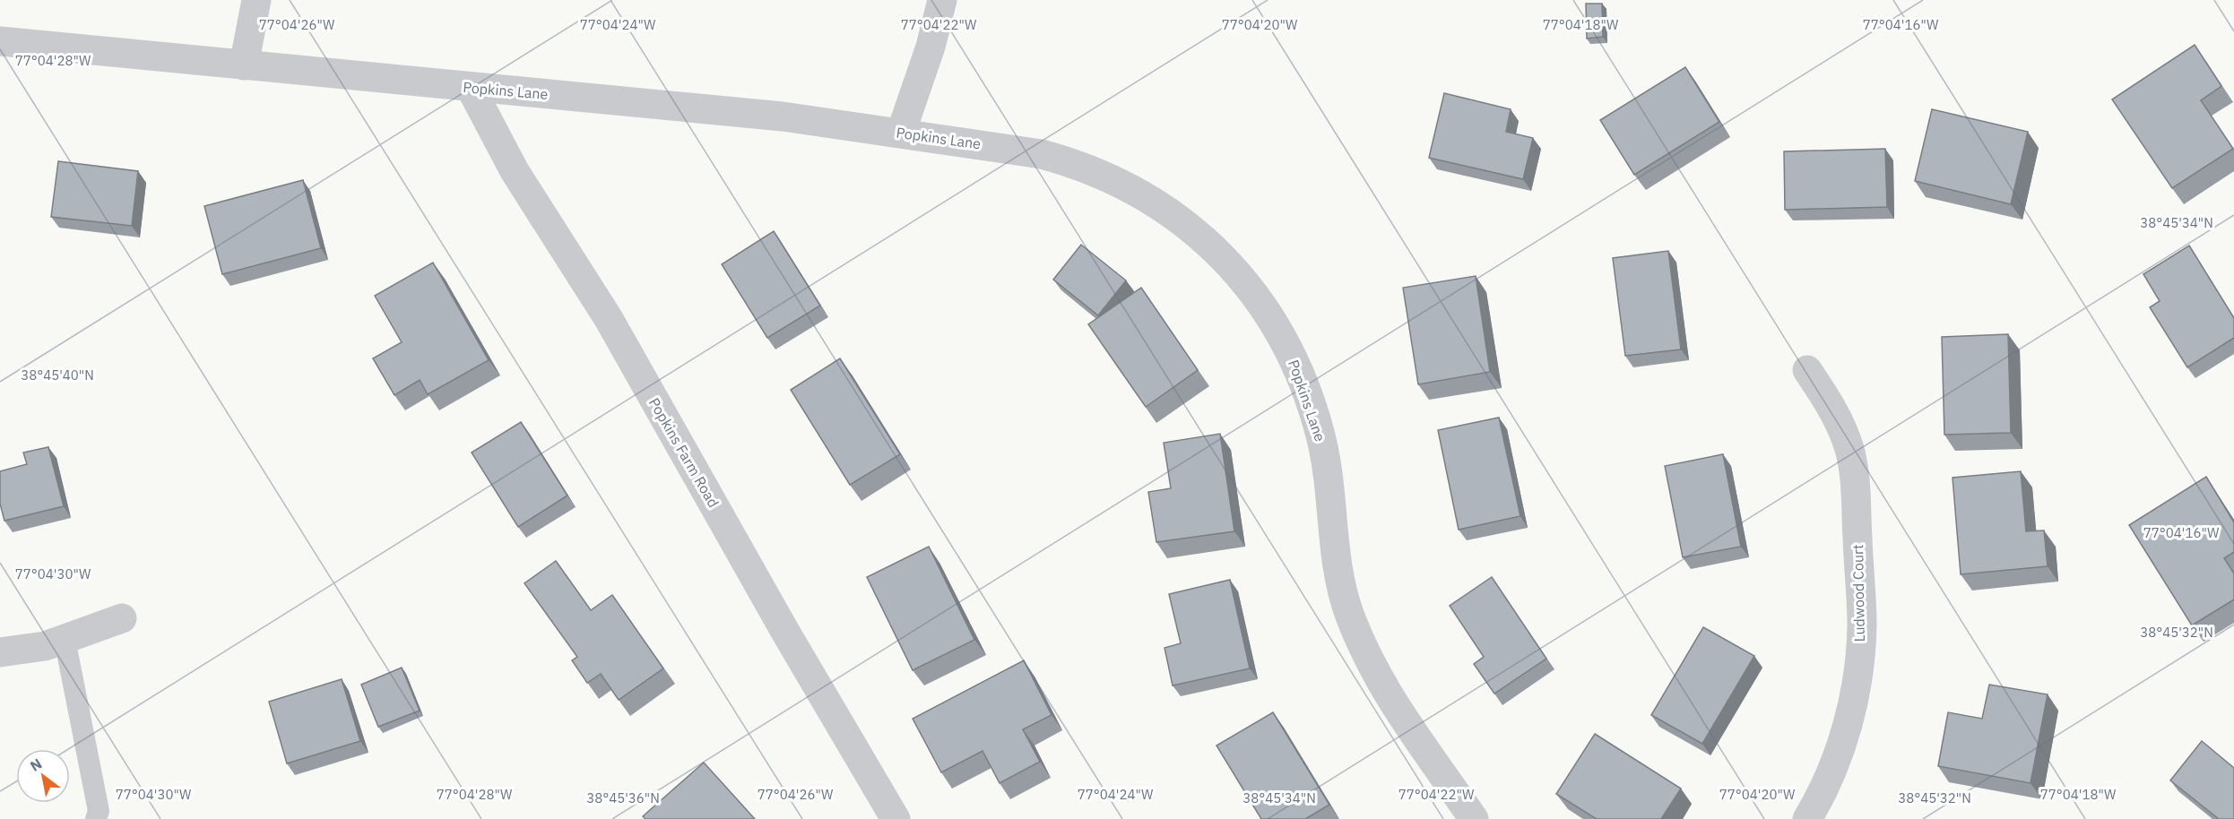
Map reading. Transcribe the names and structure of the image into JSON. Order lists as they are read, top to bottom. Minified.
{"streets":{"street":["Popkins Lane","Popkins Farm Road","Ludwood Court"]},"crossings":[["Popkins Lane","Popkins Farm Road"]],"north":"top left","coordinates":["77°04'26\"W","77°04'22\"W","77°04'20\"W","77°04'18\"W","77°04'24\"W","77°04'16\"W","77°04'28\"W","38°45'34\"N","38°45'40\"N","77°04'30\"W","38°45'32\"N","38°45'36\"N"]}
